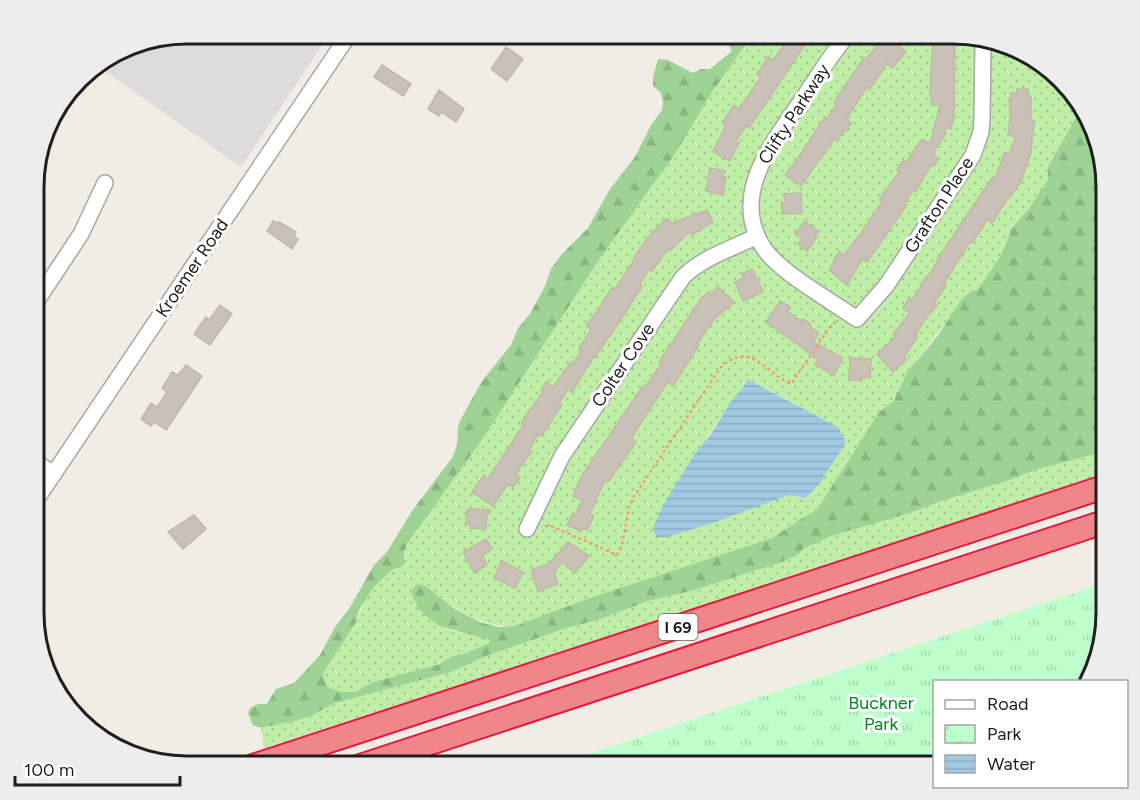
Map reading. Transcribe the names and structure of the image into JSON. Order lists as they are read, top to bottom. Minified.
{"streets":{"highway":["I 69"],"street":["Clifty Parkway","Grafton Place","Kroemer Road","Colter Cove"]},"crossings":[["Clifty Parkway","Grafton Place"],["Clifty Parkway","Colter Cove"],["Grafton Place","Colter Cove"]],"parks":["Buckner Park"],"legend":["Road","Park","Water"],"scale_bar":"100 m"}
